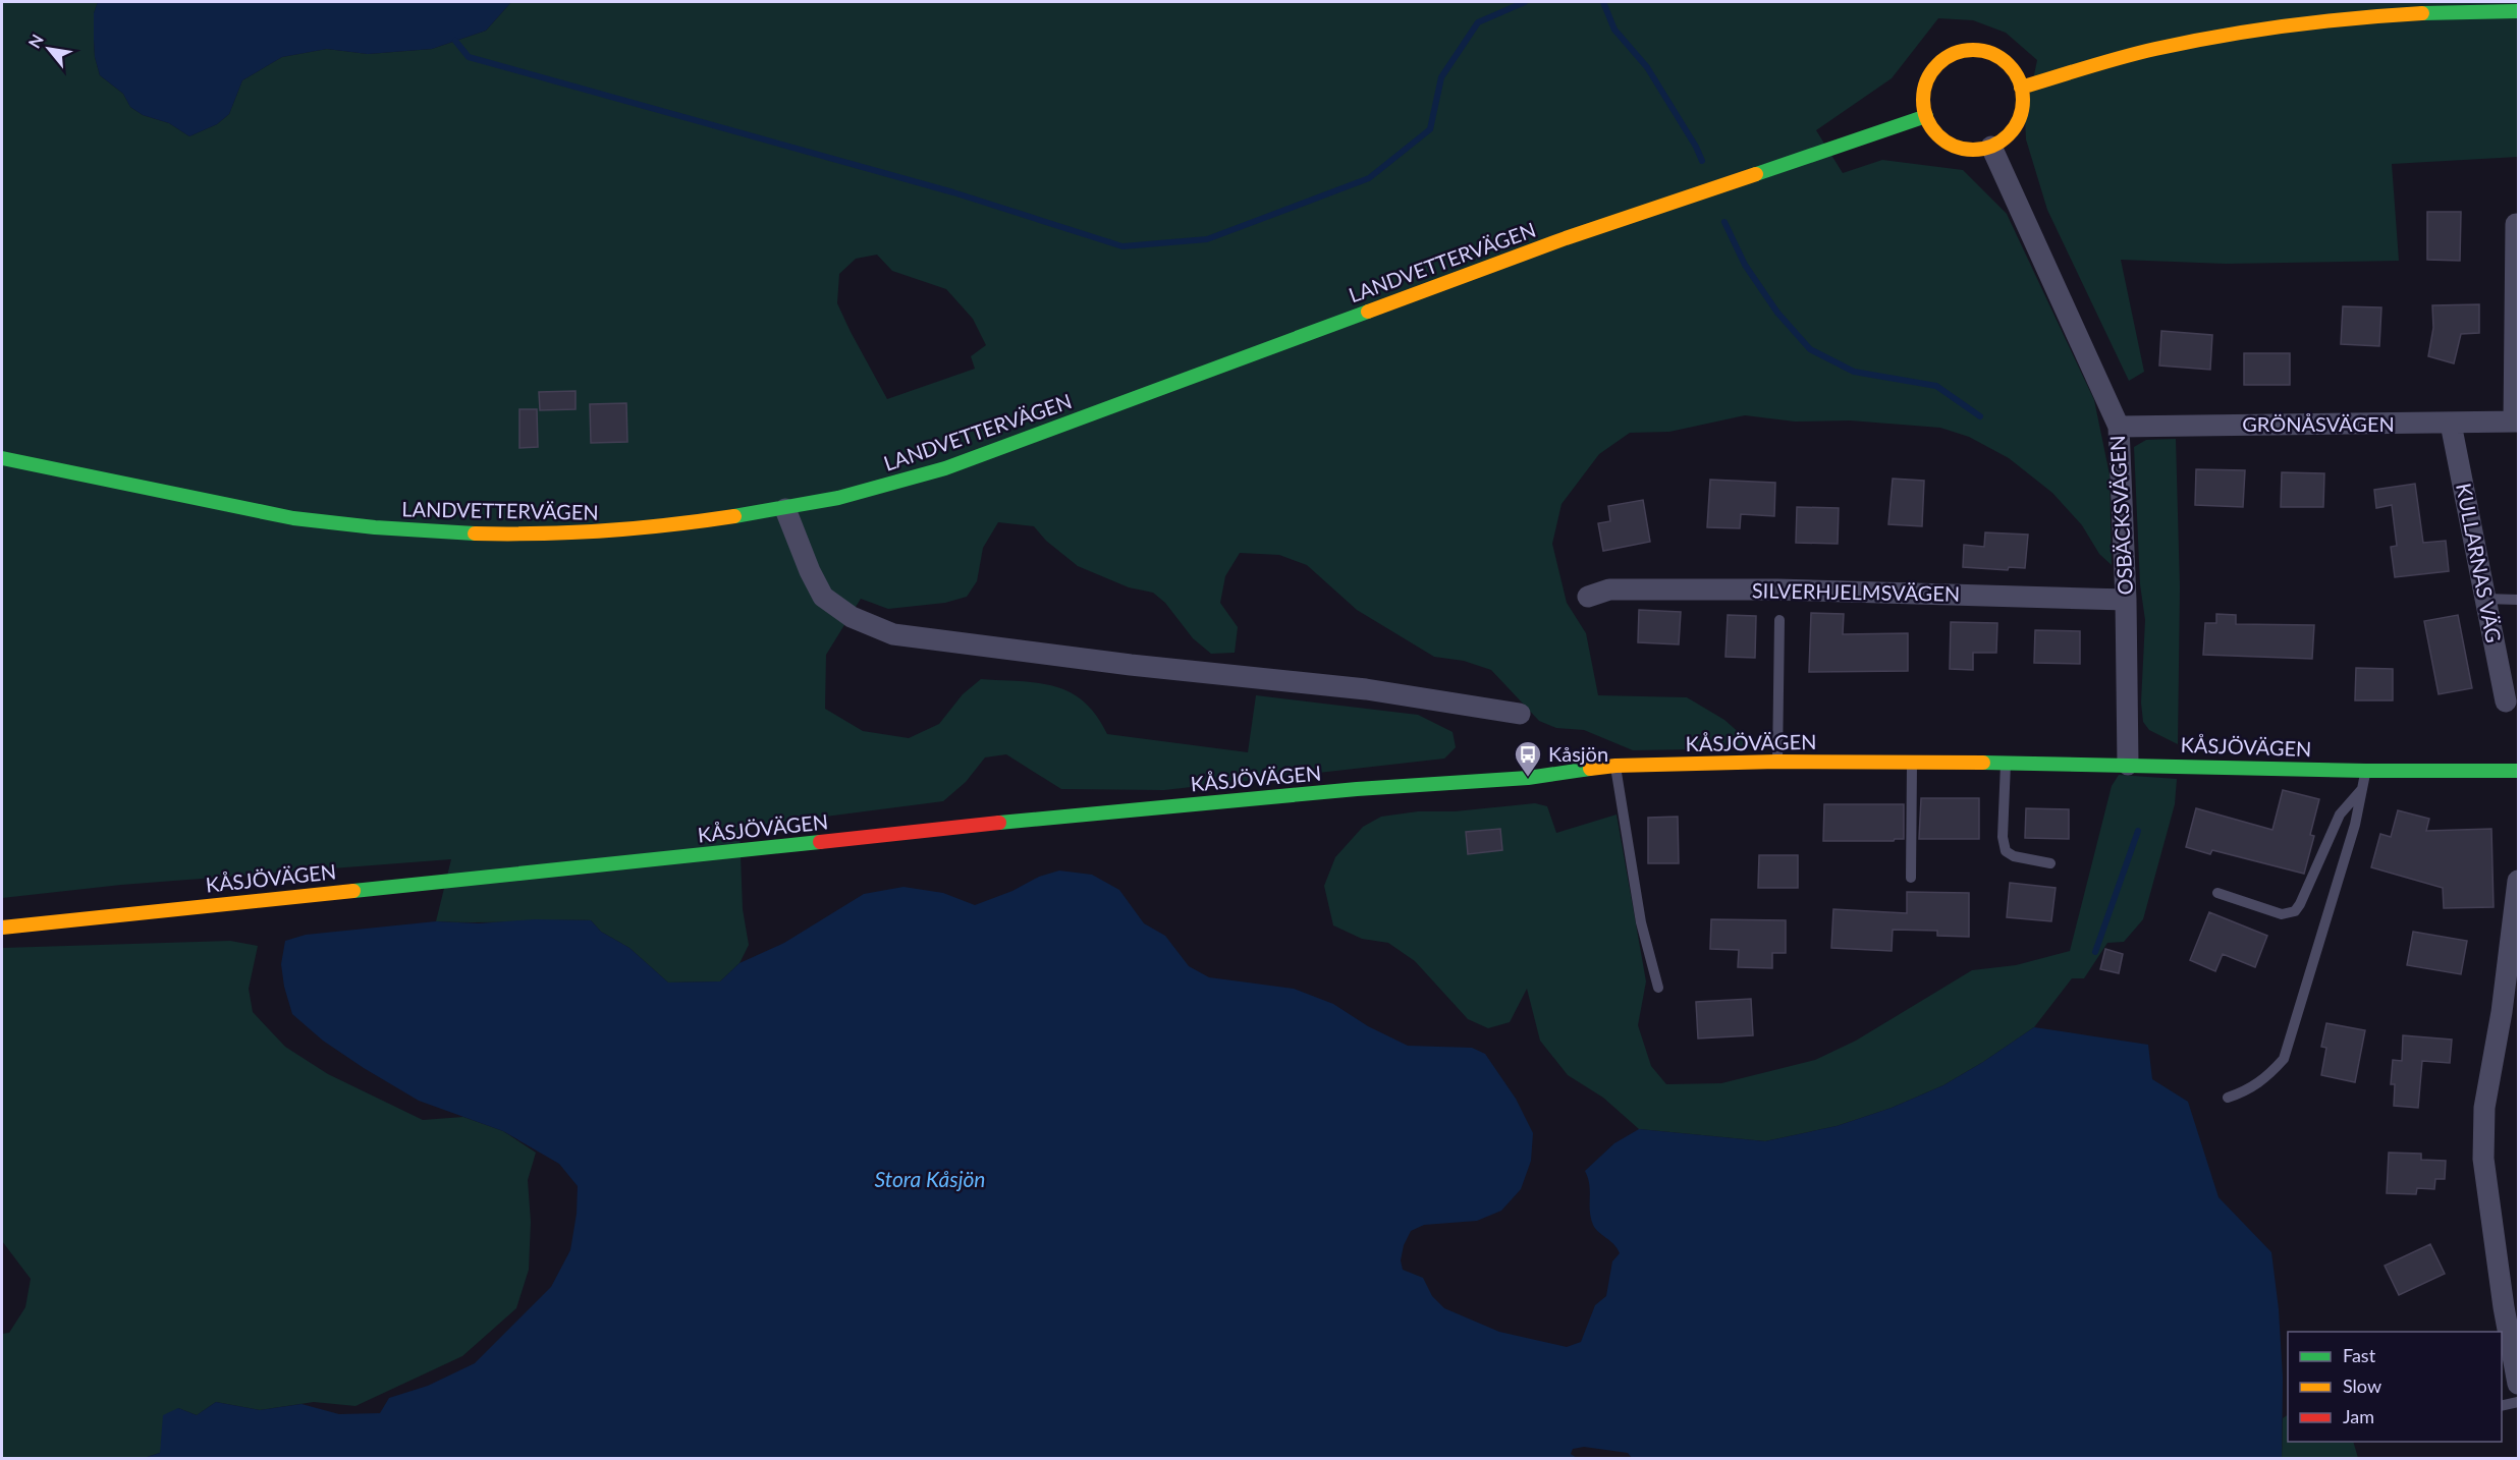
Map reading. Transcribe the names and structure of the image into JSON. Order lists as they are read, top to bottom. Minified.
{"streets":{"street":["LANDVETTERVÄGEN","GRÖNÅSVÄGEN","OSBÄCKSVÄGEN","KULLARNAS VÄG","SILVERHJELMSVÄGEN","KÅSJÖVÄGEN"]},"crossings":[["LANDVETTERVÄGEN","OSBÄCKSVÄGEN"],["GRÖNÅSVÄGEN","OSBÄCKSVÄGEN"],["GRÖNÅSVÄGEN","KULLARNAS VÄG"],["OSBÄCKSVÄGEN","SILVERHJELMSVÄGEN"],["OSBÄCKSVÄGEN","KÅSJÖVÄGEN"]],"water":["Stora Kåsjön"],"places":{"bus stop":["Kåsjön"]},"legend":["Fast","Slow","Jam"],"north":"top left"}
